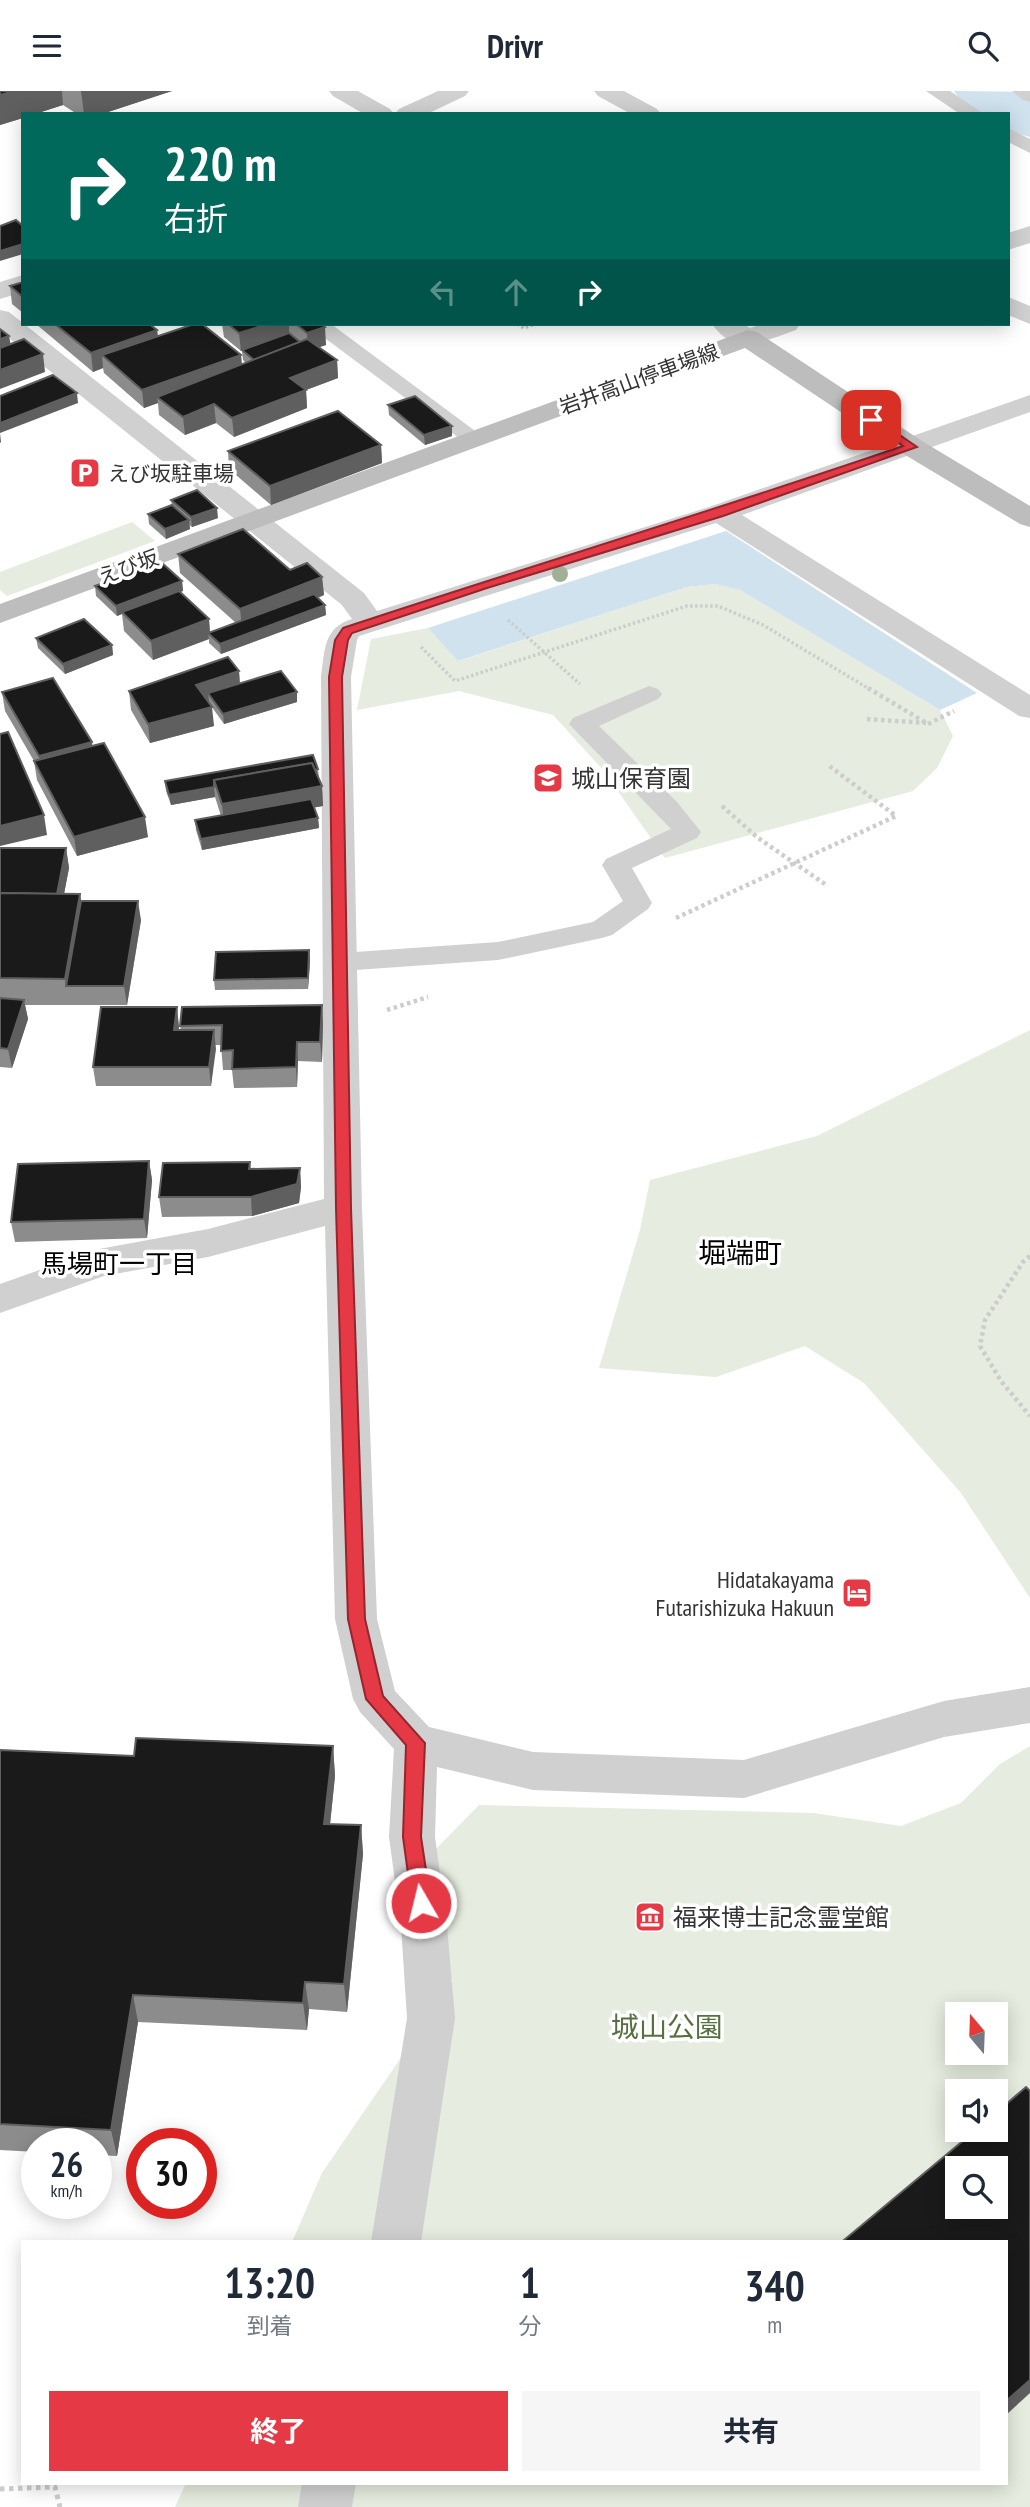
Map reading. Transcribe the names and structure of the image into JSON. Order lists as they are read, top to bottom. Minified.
{"streets":{"main road":["岩井高山停車場線","えび坂"]},"crossings":[["岩井高山停車場線","えび坂"]],"districts":["堀端町","馬場町一丁目"],"parks":["城山公園"],"places":{"parking":["えび坂駐車場"],"school or university":["城山保育園"],"hotel":["Hidatakayama Futarishizuka Hakuun"],"museum":["福来博士記念霊堂館"]},"north":"top","page":{"header":"Drivr","turn":["220 m","右折"],"speed":"26 km/h","limit":"30","eta":["13:20","到着","1","分","340","m"],"buttons":["終了","共有"]}}
